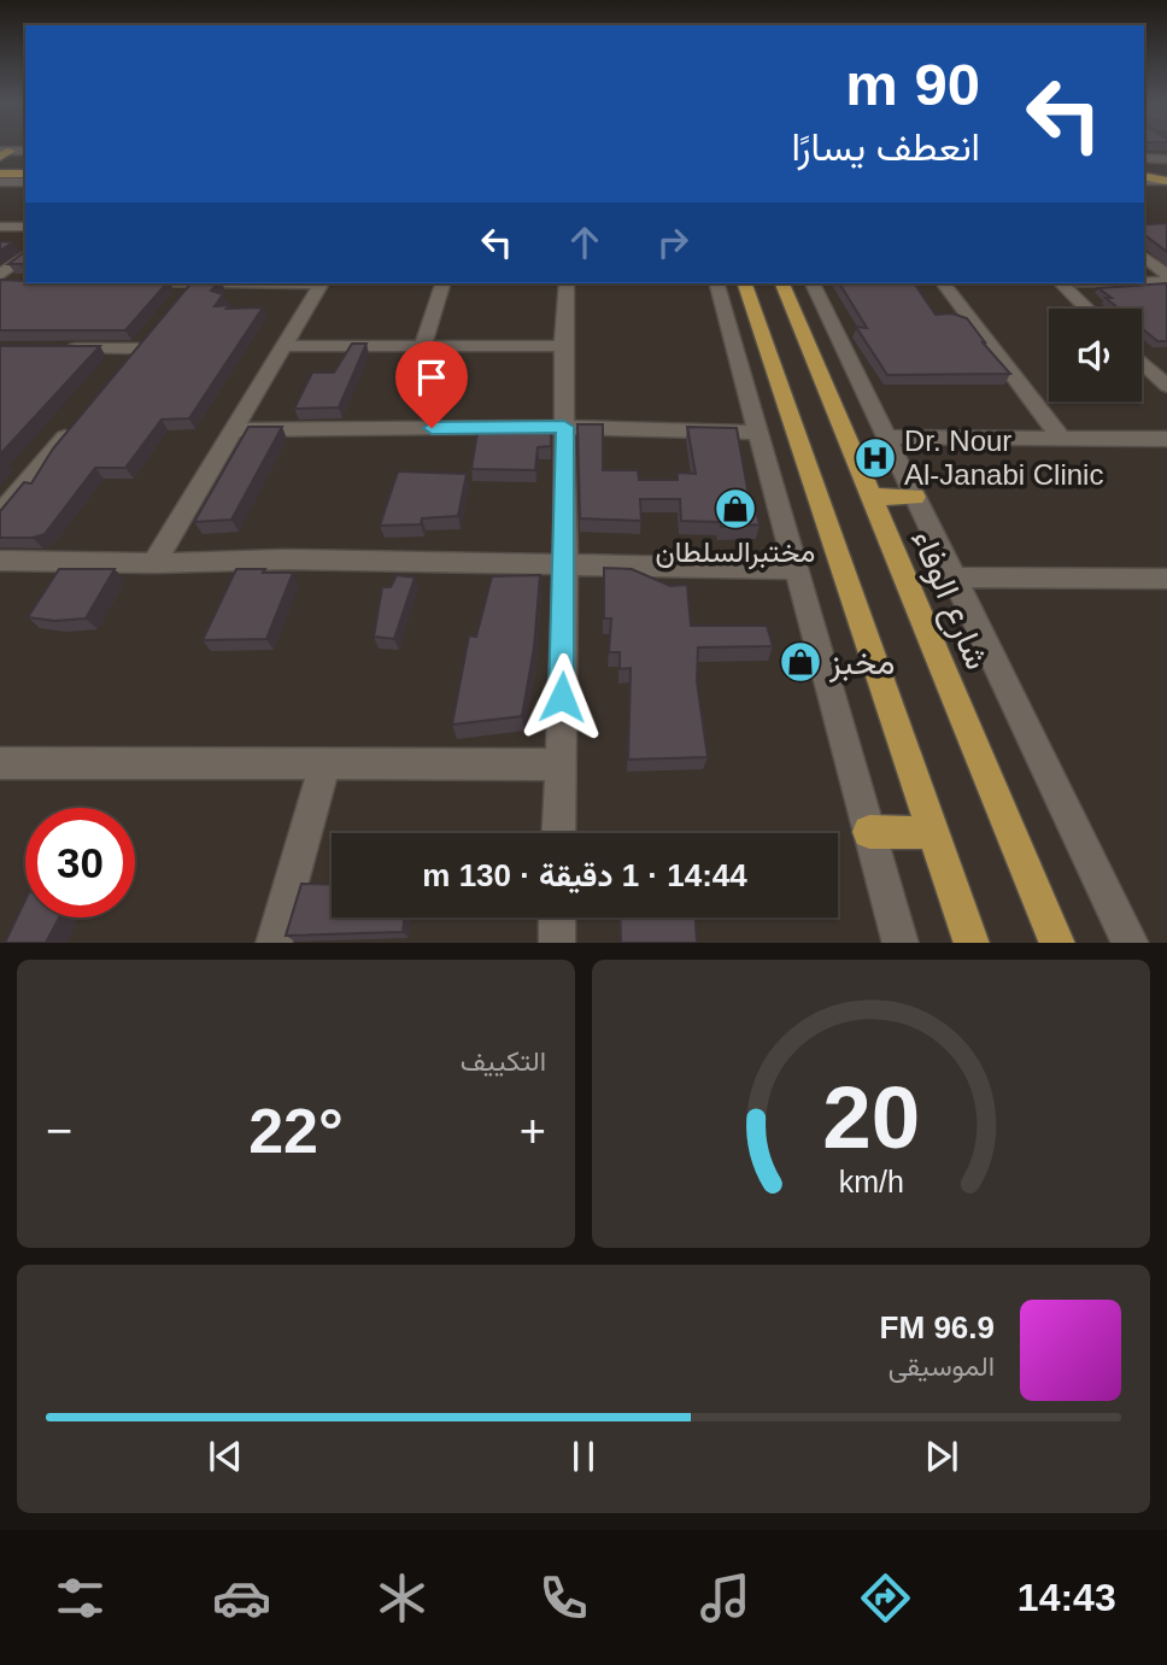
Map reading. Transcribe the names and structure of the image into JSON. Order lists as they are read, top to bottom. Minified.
{"streets":{"main road":["شارع الوفاء"]},"places":{"hospital":["Dr. Nour Al-Janabi Clinic"],"shop":["مختبرالسلطان","مخبز"]},"page":{"turn":["90 m","انعطف يسارًا"],"limit":"30","trip":"14:44 · 1 دقيقة · 130 m","tile":"التكييف","heat":["−","22°","+"],"song":["96.9 FM","الموسيقى"],"tabs":"14:43","gauge":["20","km/h"]}}
